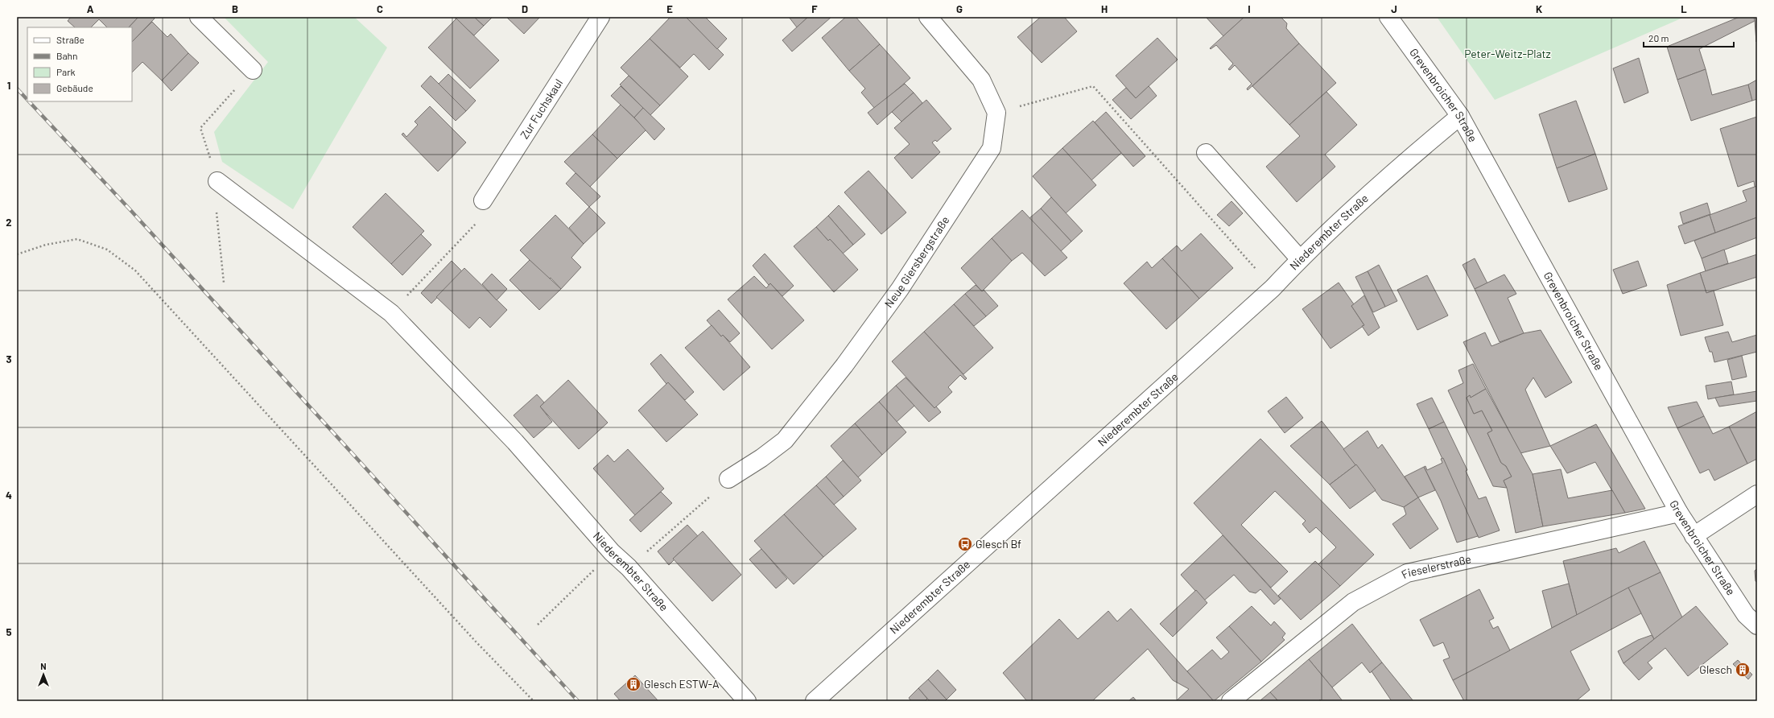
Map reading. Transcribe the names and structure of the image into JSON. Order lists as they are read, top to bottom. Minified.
{"streets":{"street":["Grevenbroicher Straße","Zur Fuchskaul","Niederembter Straße","Neue Giersbergstraße","Fieselerstraße"]},"crossings":[["Grevenbroicher Straße","Niederembter Straße"],["Grevenbroicher Straße","Fieselerstraße"]],"parks":["Peter-Weitz-Platz"],"places":{"bus stop":["Glesch Bf"],"building":["Glesch","Glesch ESTW-A"]},"legend":["Straße","Bahn","Park","Gebäude"],"scale_bar":"20 m","north":"top","grid":{"columns":["A","B","C","D","E","F","G","H","I","J","K","L"],"rows":["1","2","3","4","5"]}}
